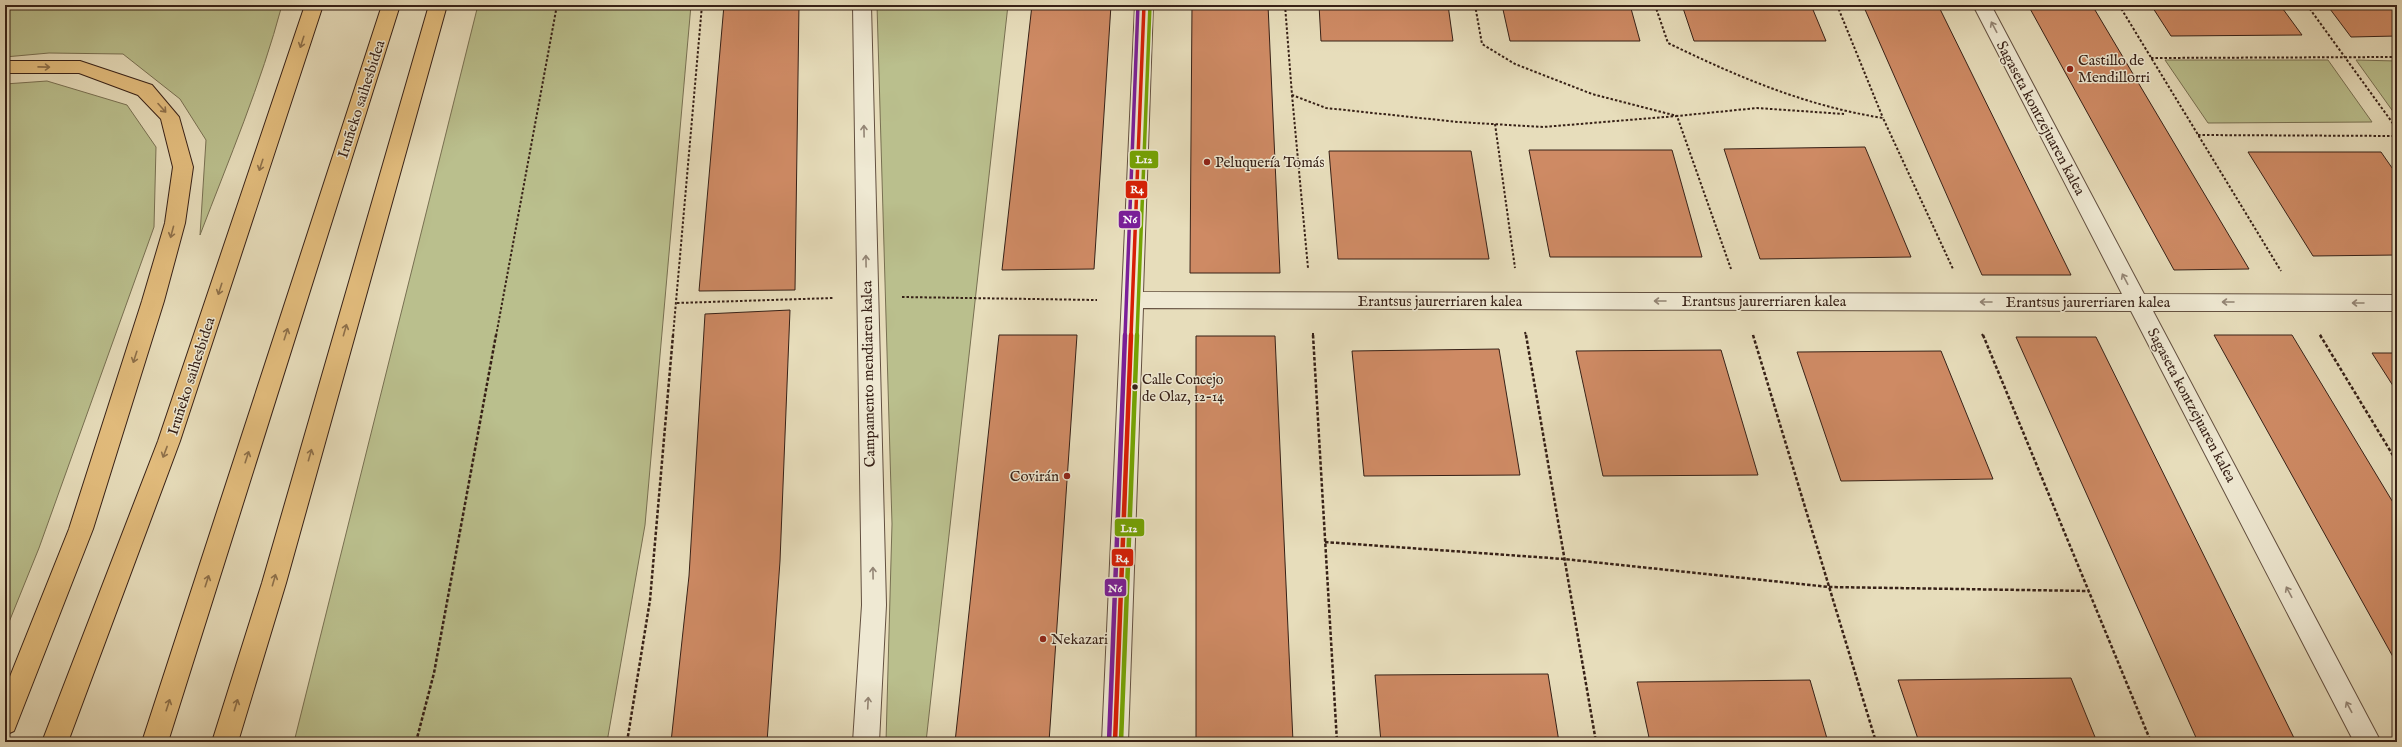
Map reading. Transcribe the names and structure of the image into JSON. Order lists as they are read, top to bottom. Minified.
{"streets":{"highway":["Iruñeko saihesbidea"],"street":["Sagaseta kontzejuaren kalea","Erantsus jaurerriaren kalea","Campamento mendiaren kalea"]},"crossings":[["Sagaseta kontzejuaren kalea","Erantsus jaurerriaren kalea"]],"one_way":["Sagaseta kontzejuaren kalea","Erantsus jaurerriaren kalea","Campamento mendiaren kalea"],"places":["Castillo de Mendillorri","Peluquería Tomás","Calle Concejo de Olaz, 12-14","Covirán","Nekazari"],"lines":["transit line R4","transit line L12","transit line N6"]}
